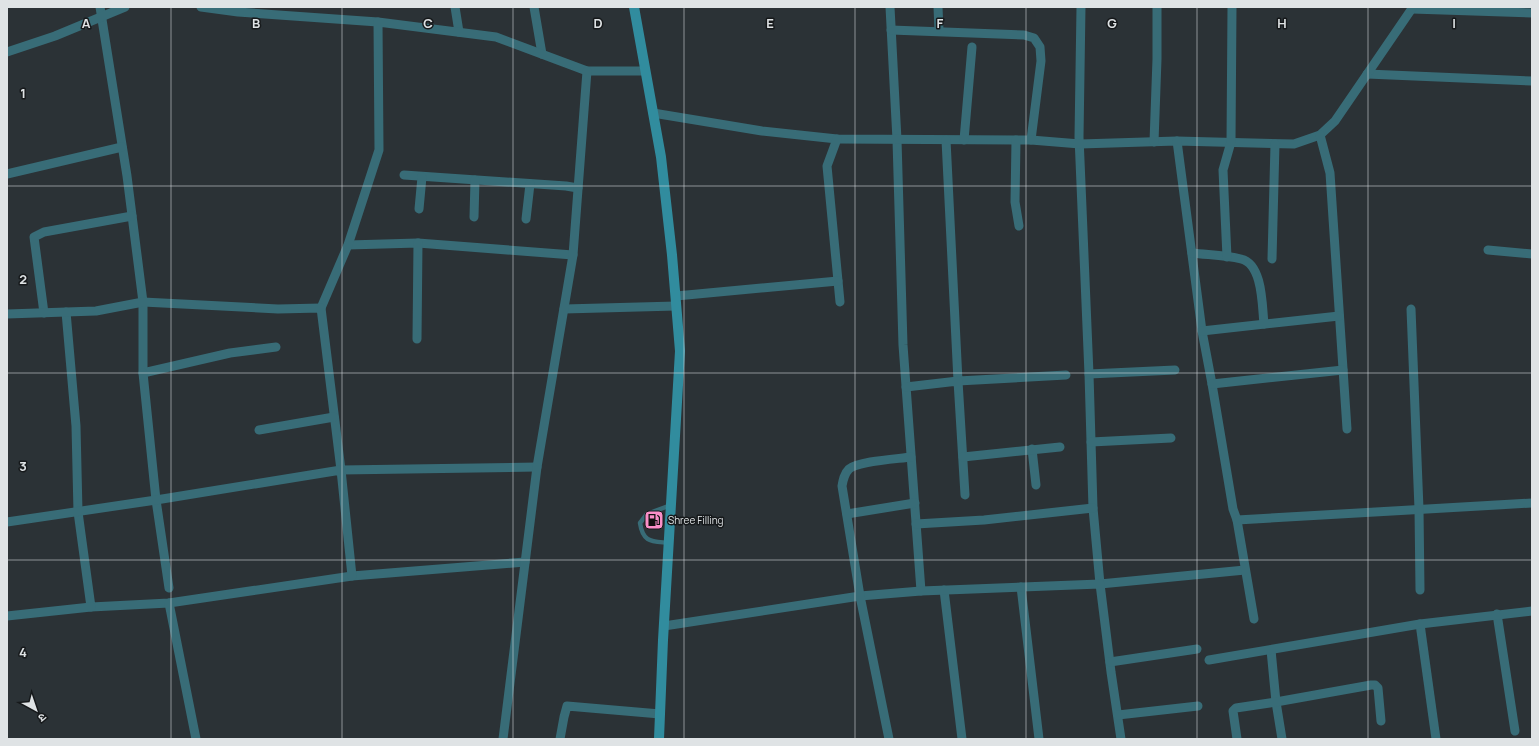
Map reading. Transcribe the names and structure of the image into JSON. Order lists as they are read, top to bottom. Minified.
{"places":{"fuel station":["Shree Filling"]},"north":"bottom right","grid":{"columns":["A","B","C","D","E","F","G","H","I"],"rows":["1","2","3","4"]}}
